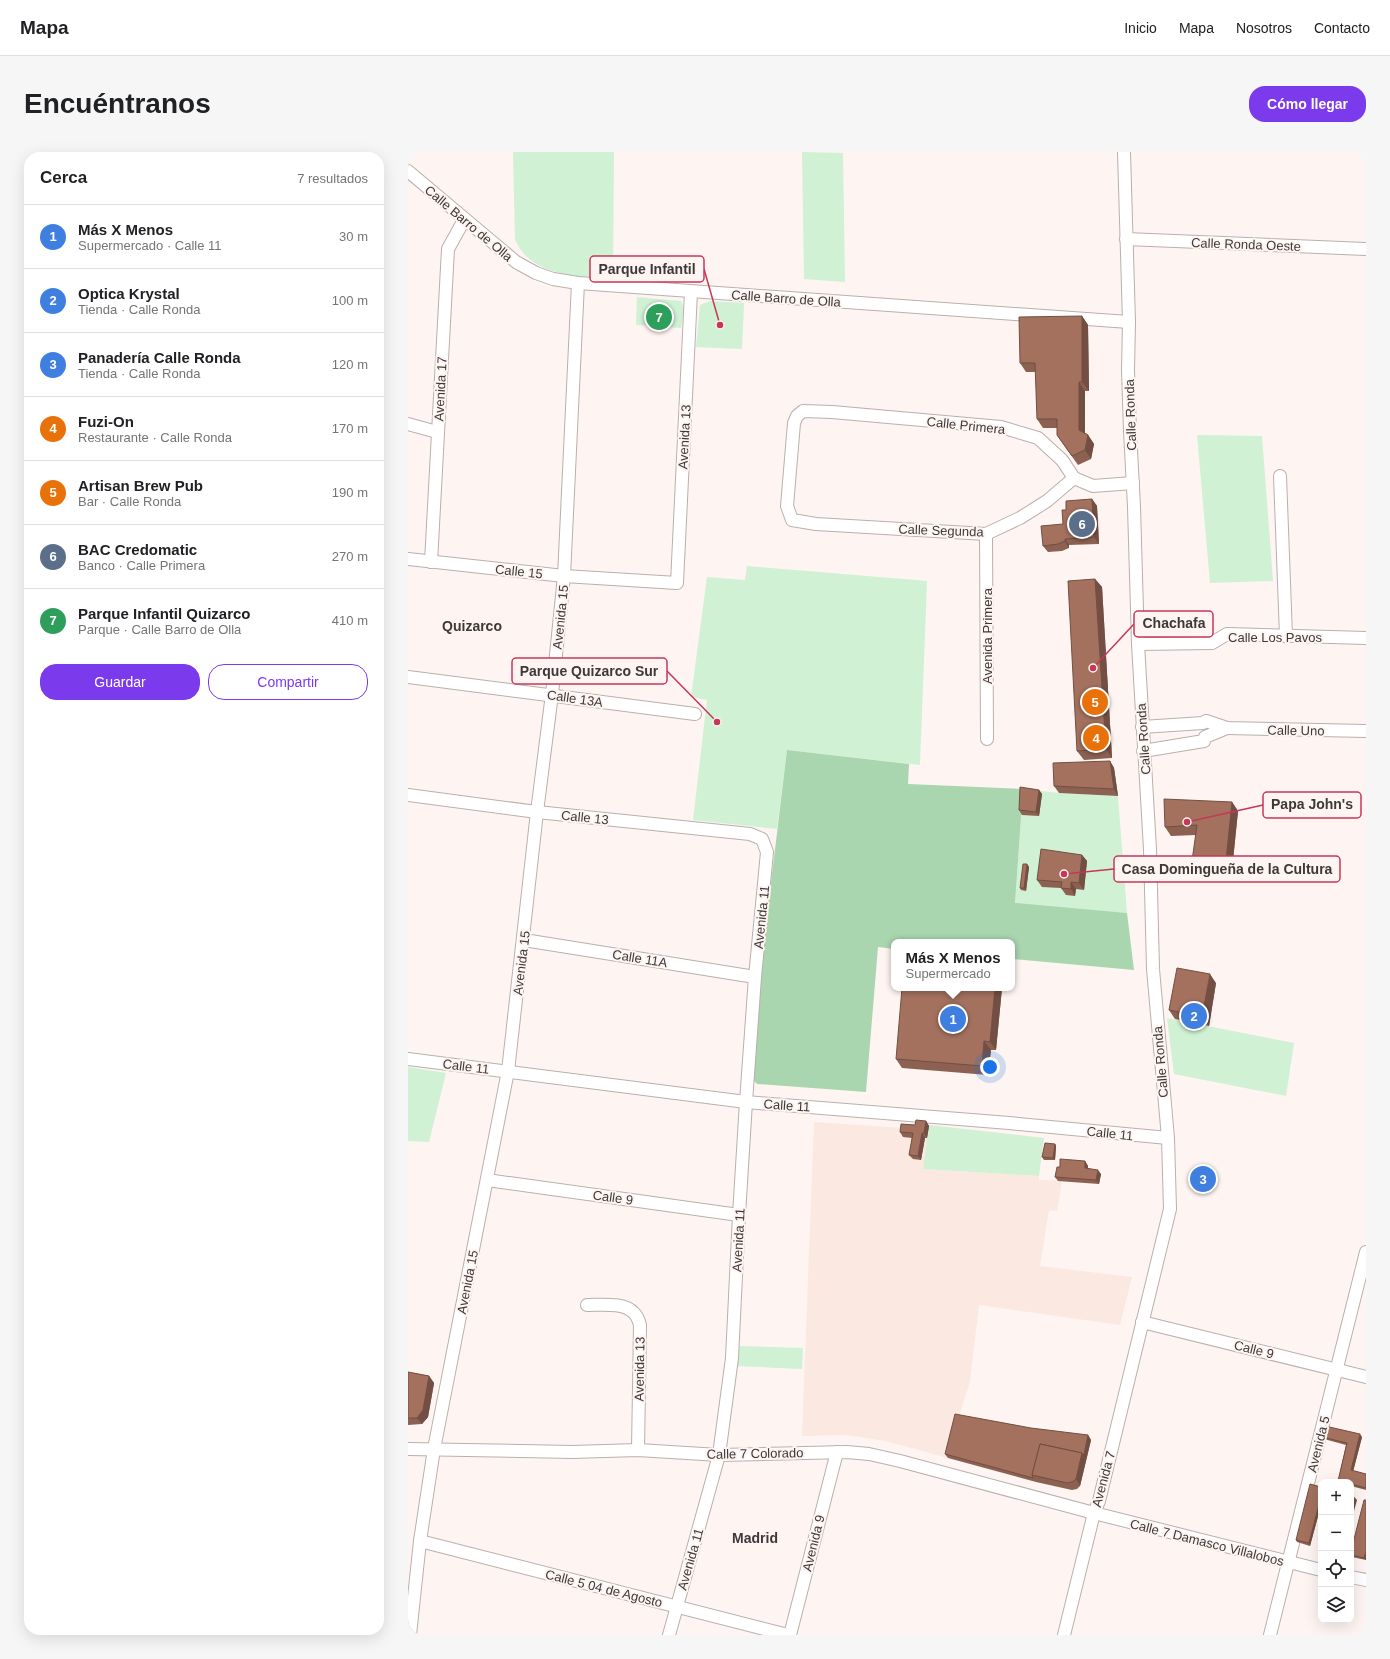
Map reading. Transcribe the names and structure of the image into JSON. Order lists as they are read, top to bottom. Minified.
{"streets":{"street":["Calle Barro de Olla","Calle Ronda Oeste","Avenida 17","Calle Ronda","Calle Primera","Avenida 13","Calle Segunda","Calle 15","Avenida 15","Avenida Primera","Calle Los Pavos","Calle 13A","Calle Uno","Calle 13","Avenida 11","Calle 11A","Calle 11","Calle 9","Avenida 5","Calle 7 Colorado","Avenida 7","Calle 7 Damasco Villalobos","Avenida 9","Calle 5 04 de Agosto"]},"crossings":[["Calle Barro de Olla","Avenida 17"],["Calle Barro de Olla","Calle Ronda"],["Calle Barro de Olla","Avenida 13"],["Calle Barro de Olla","Avenida 15"],["Calle Ronda Oeste","Calle Ronda"],["Avenida 17","Calle 15"],["Calle Ronda","Calle Los Pavos"],["Calle Ronda","Calle Uno"],["Calle Ronda","Calle 11"],["Calle Ronda","Calle 9"],["Calle Ronda","Avenida 7"],["Calle Primera","Calle Segunda"],["Avenida 13","Calle 15"],["Avenida 13","Calle 7 Colorado"],["Calle Segunda","Avenida Primera"],["Calle 15","Avenida 15"],["Avenida 15","Calle 13A"],["Avenida 15","Calle 13"],["Avenida 15","Calle 11A"],["Avenida 15","Calle 11"],["Avenida 15","Calle 9"],["Avenida 15","Calle 7 Colorado"],["Avenida 15","Calle 5 04 de Agosto"],["Calle 13","Avenida 11"],["Avenida 11","Calle 11A"],["Avenida 11","Calle 11"],["Avenida 11","Calle 9"],["Avenida 11","Calle 7 Colorado"],["Avenida 11","Calle 5 04 de Agosto"],["Calle 9","Avenida 5"],["Calle 9","Avenida 7"],["Avenida 5","Calle 7 Damasco Villalobos"],["Calle 7 Colorado","Avenida 7"],["Calle 7 Colorado","Calle 7 Damasco Villalobos"],["Calle 7 Colorado","Avenida 9"],["Avenida 7","Calle 7 Damasco Villalobos"],["Avenida 9","Calle 5 04 de Agosto"]],"districts":["Quizarco","Madrid"],"places":["Parque Infantil","Chachafa","Parque Quizarco Sur","Papa John's","Casa Domingueña de la Cultura"],"page":{"header":"Mapa","nav":["Inicio","Mapa","Nosotros","Contacto"],"buttons":["Cómo llegar",["Guardar","Compartir"]],"title":"Encuéntranos","heading":["Cerca","7 resultados"],"list":[{"mark":"1","name":"Más X Menos","note":"Supermercado · Calle 11","value":"30 m"},{"mark":"2","name":"Optica Krystal","note":"Tienda · Calle Ronda","value":"100 m"},{"mark":"3","name":"Panadería Calle Ronda","note":"Tienda · Calle Ronda","value":"120 m"},{"mark":"4","name":"Fuzi-On","note":"Restaurante · Calle Ronda","value":"170 m"},{"mark":"5","name":"Artisan Brew Pub","note":"Bar · Calle Ronda","value":"190 m"},{"mark":"6","name":"BAC Credomatic","note":"Banco · Calle Primera","value":"270 m"},{"mark":"7","name":"Parque Infantil Quizarco","note":"Parque · Calle Barro de Olla","value":"410 m"}],"pins":["7","6","5","4","2","1","3"],"popup":["Más X Menos","Supermercado"],"map_buttons":["+","−"]}}
